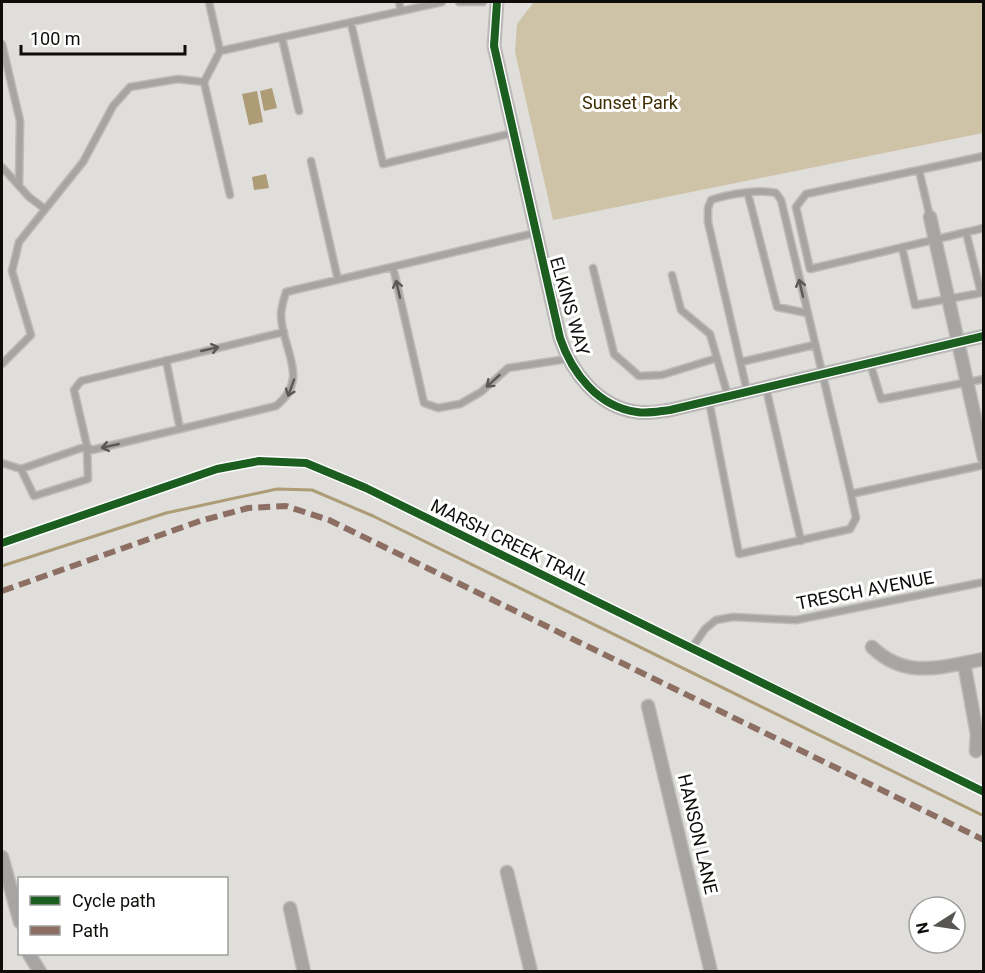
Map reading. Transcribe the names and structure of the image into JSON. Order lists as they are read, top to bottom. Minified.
{"streets":{"street":["ELKINS WAY","HANSON LANE"],"lane":["TRESCH AVENUE"],"cycle path":["MARSH CREEK TRAIL"]},"parks":["Sunset Park"],"legend":["Cycle path","Path"],"scale_bar":"100 m","north":"left"}
